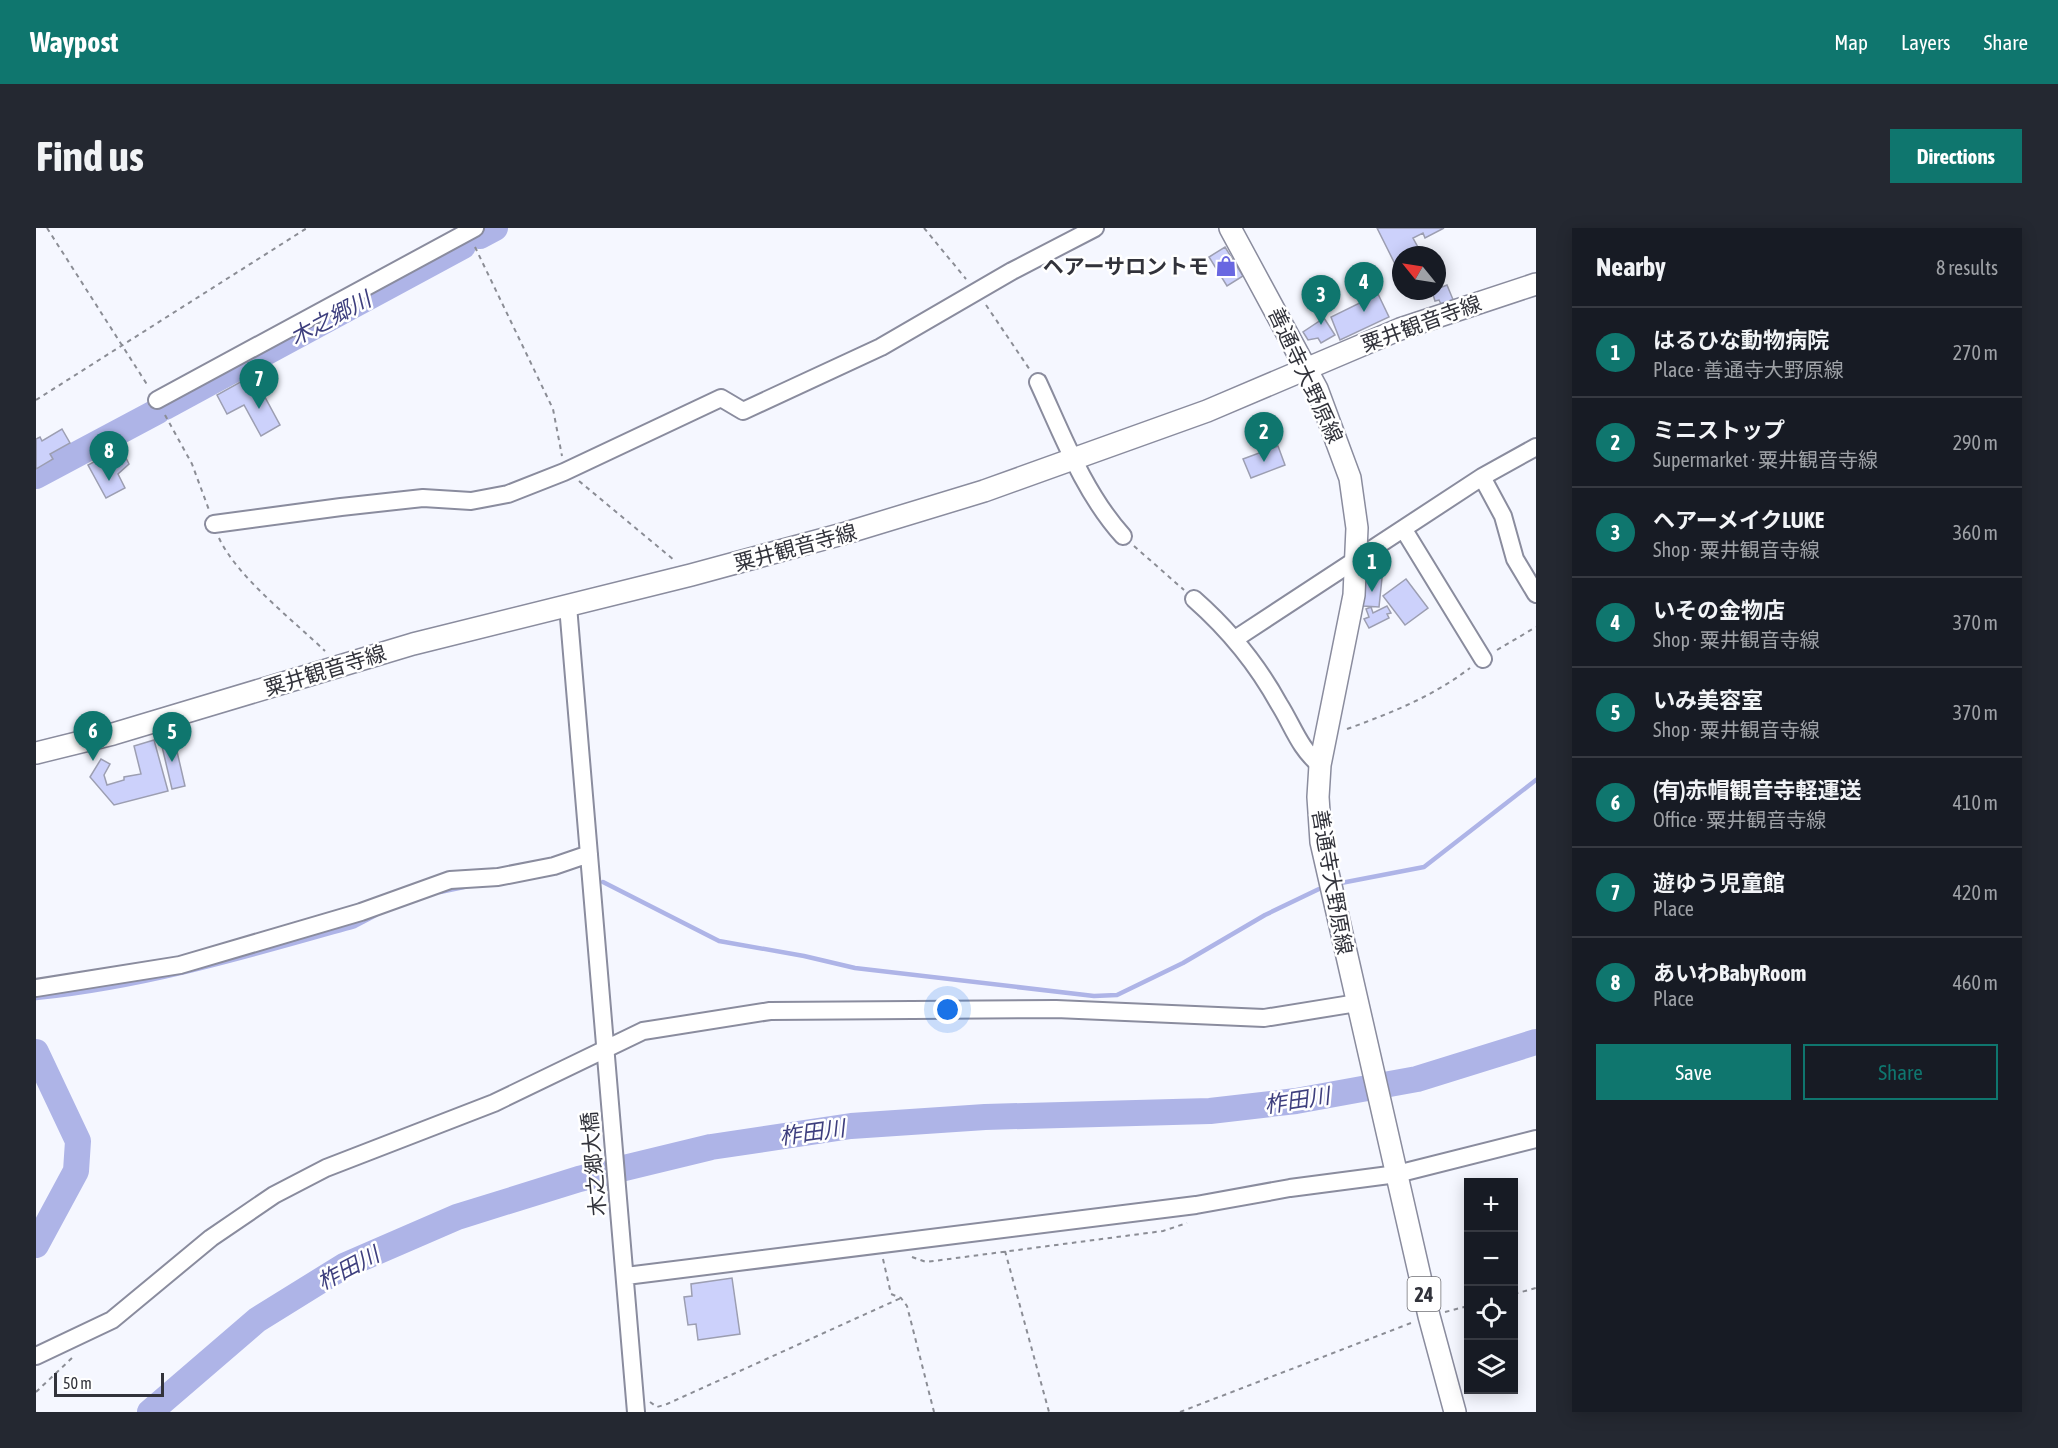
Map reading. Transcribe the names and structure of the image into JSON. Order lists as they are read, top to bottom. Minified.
{"streets":{"main road":["粟井観音寺線","善通寺大野原線","24"],"street":["木之郷大橋"]},"crossings":[["粟井観音寺線","善通寺大野原線"],["粟井観音寺線","木之郷大橋"]],"water":["木之郷川","柞田川"],"places":{"shop":["ヘアーサロントモ"]},"scale_bar":"50 m","north":"top left","page":{"header":"Waypost","nav":["Map","Layers","Share"],"buttons":["Directions",["Save","Share"]],"title":"Find us","heading":["Nearby","8 results"],"pins":["4","3","7","2","8","1","6","5"],"list":[{"mark":"1","name":"はるひな動物病院","note":"Place · 善通寺大野原線","value":"270 m"},{"mark":"2","name":"ミニストップ","note":"Supermarket · 粟井観音寺線","value":"290 m"},{"mark":"3","name":"ヘアーメイクLUKE","note":"Shop · 粟井観音寺線","value":"360 m"},{"mark":"4","name":"いその金物店","note":"Shop · 粟井観音寺線","value":"370 m"},{"mark":"5","name":"いみ美容室","note":"Shop · 粟井観音寺線","value":"370 m"},{"mark":"6","name":"(有)赤帽観音寺軽運送","note":"Office · 粟井観音寺線","value":"410 m"},{"mark":"7","name":"遊ゆう児童館","note":"Place","value":"420 m"},{"mark":"8","name":"あいわBabyRoom","note":"Place","value":"460 m"}],"map_buttons":["+","−"],"scale":"50 m"}}
